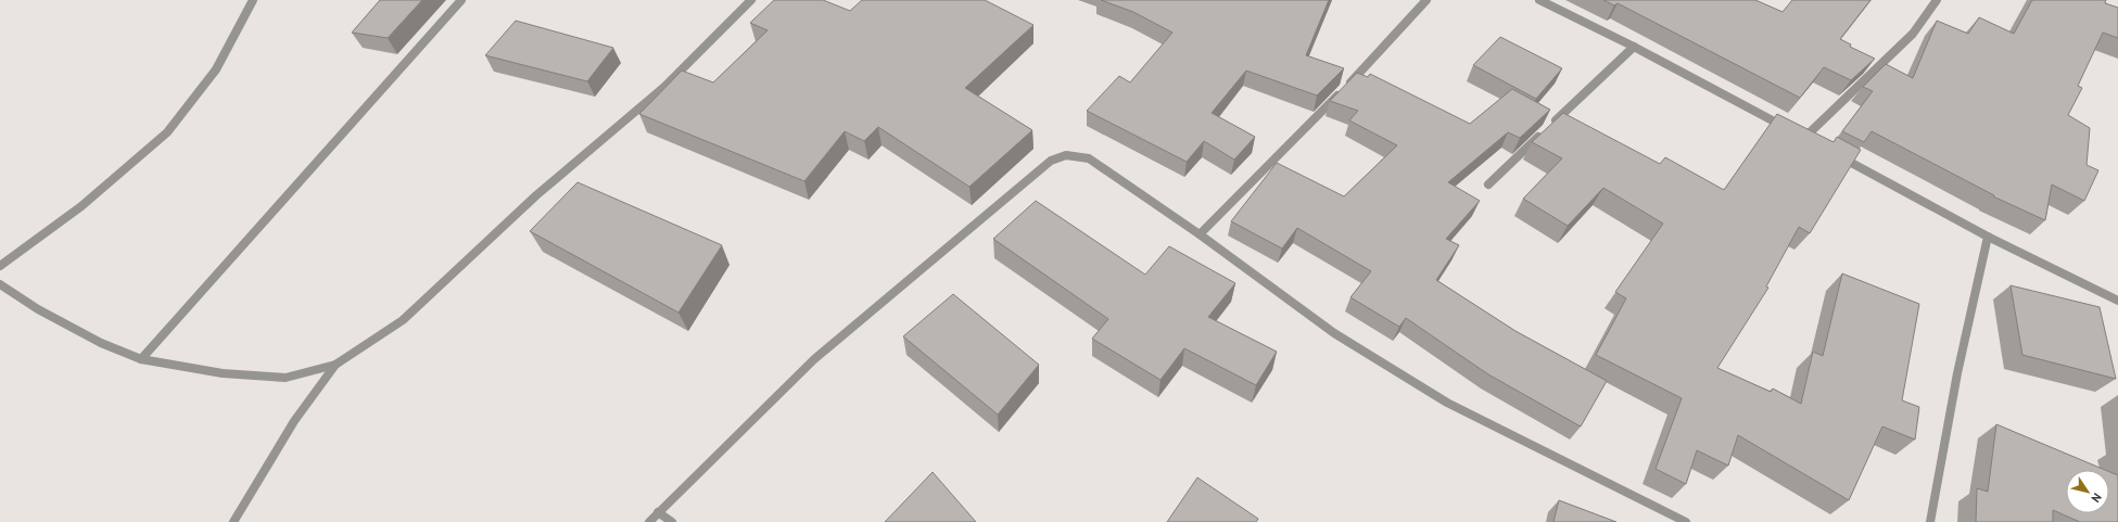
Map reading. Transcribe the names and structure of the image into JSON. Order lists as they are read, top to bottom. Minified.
{"north":"bottom right"}
